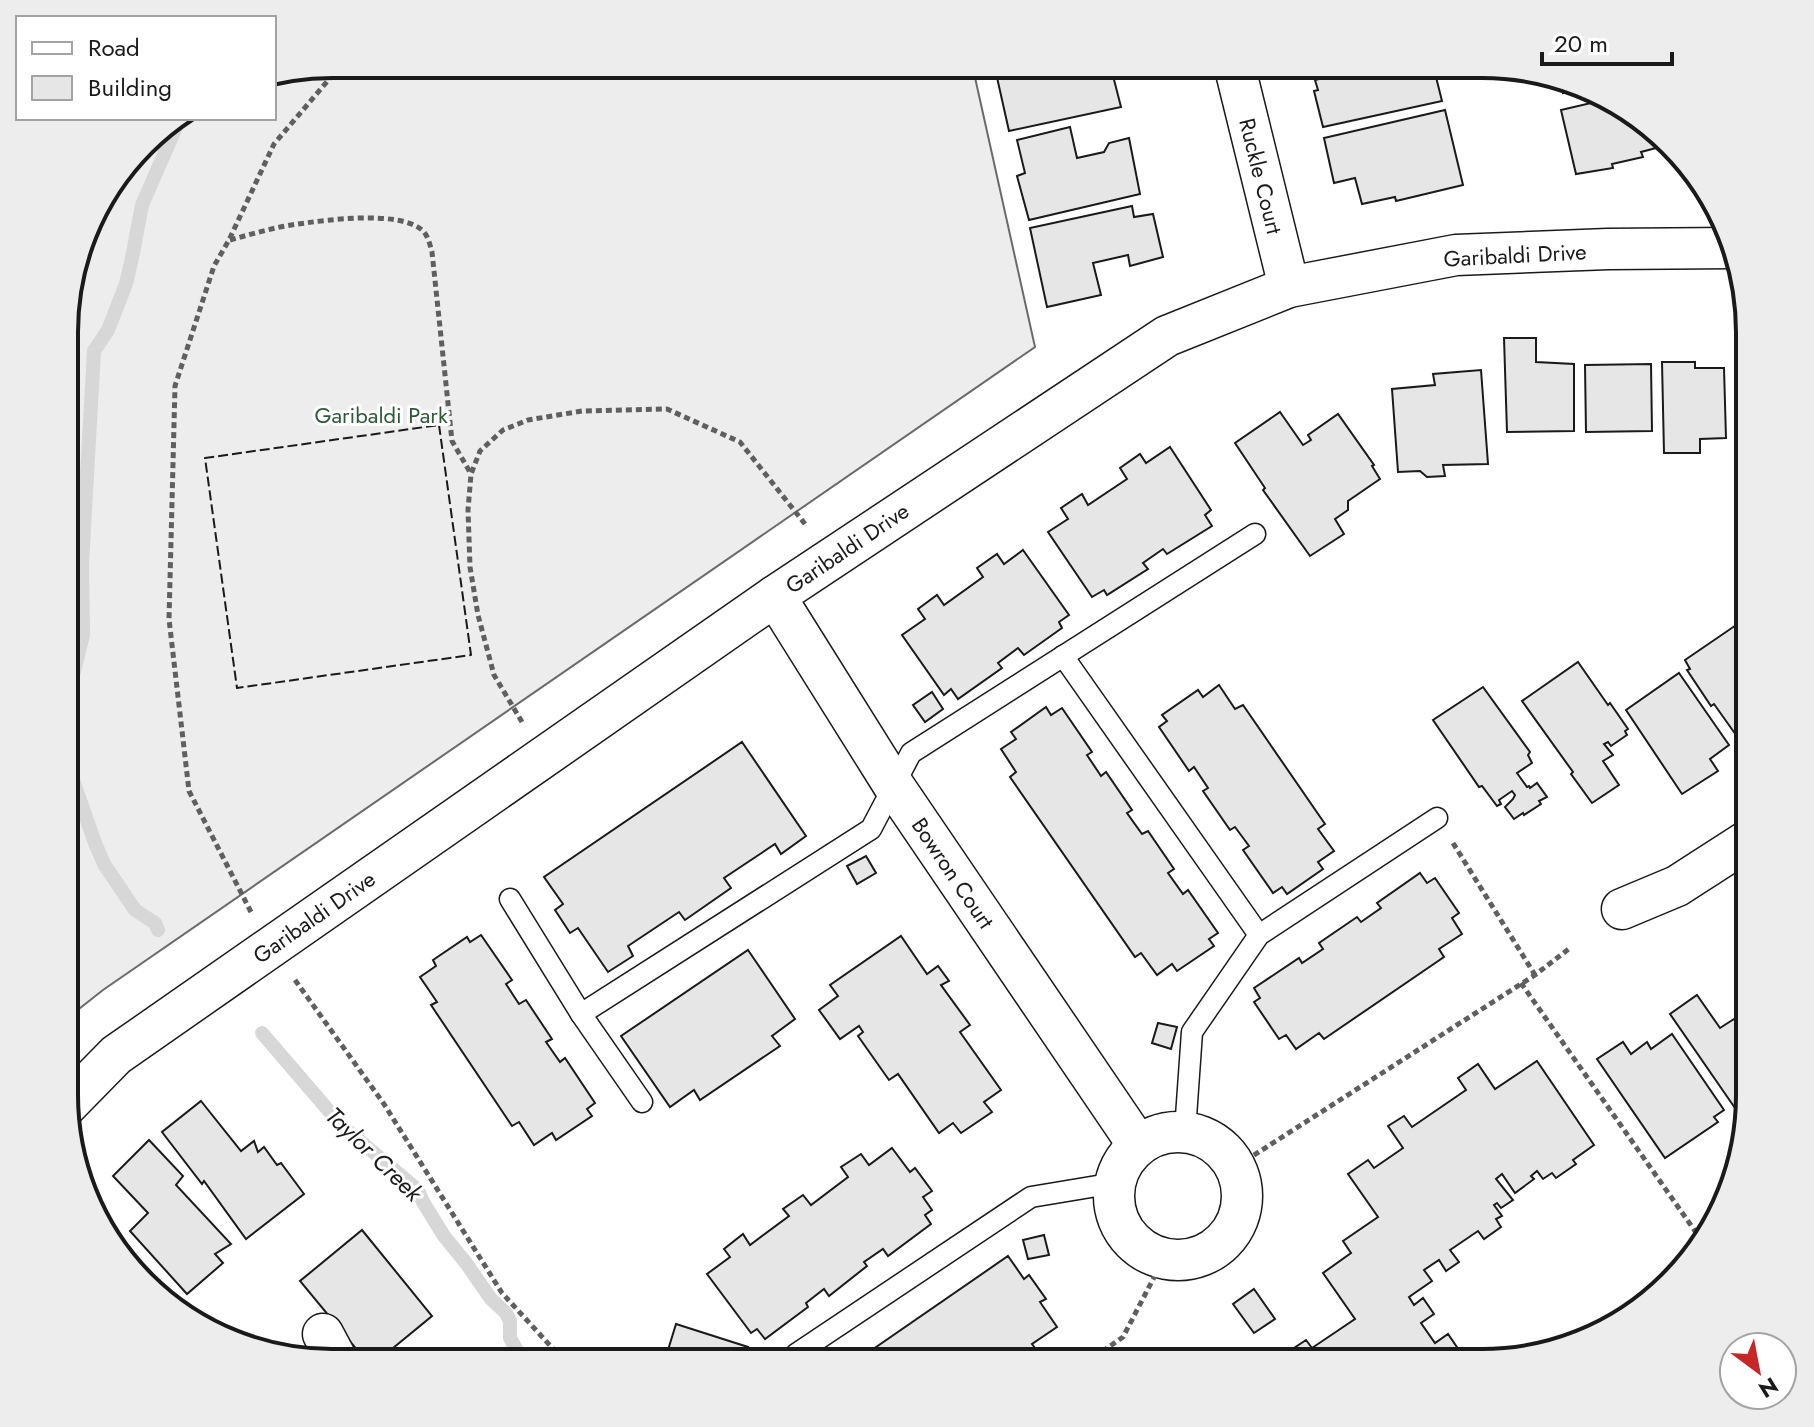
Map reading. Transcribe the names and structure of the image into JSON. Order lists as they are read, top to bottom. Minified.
{"streets":{"street":["Ruckle Court","Garibaldi Drive","Bowron Court"]},"crossings":[["Ruckle Court","Garibaldi Drive"],["Garibaldi Drive","Bowron Court"]],"water":["Taylor Creek"],"parks":["Garibaldi Park"],"legend":["Road","Building"],"scale_bar":"20 m","north":"bottom right"}
